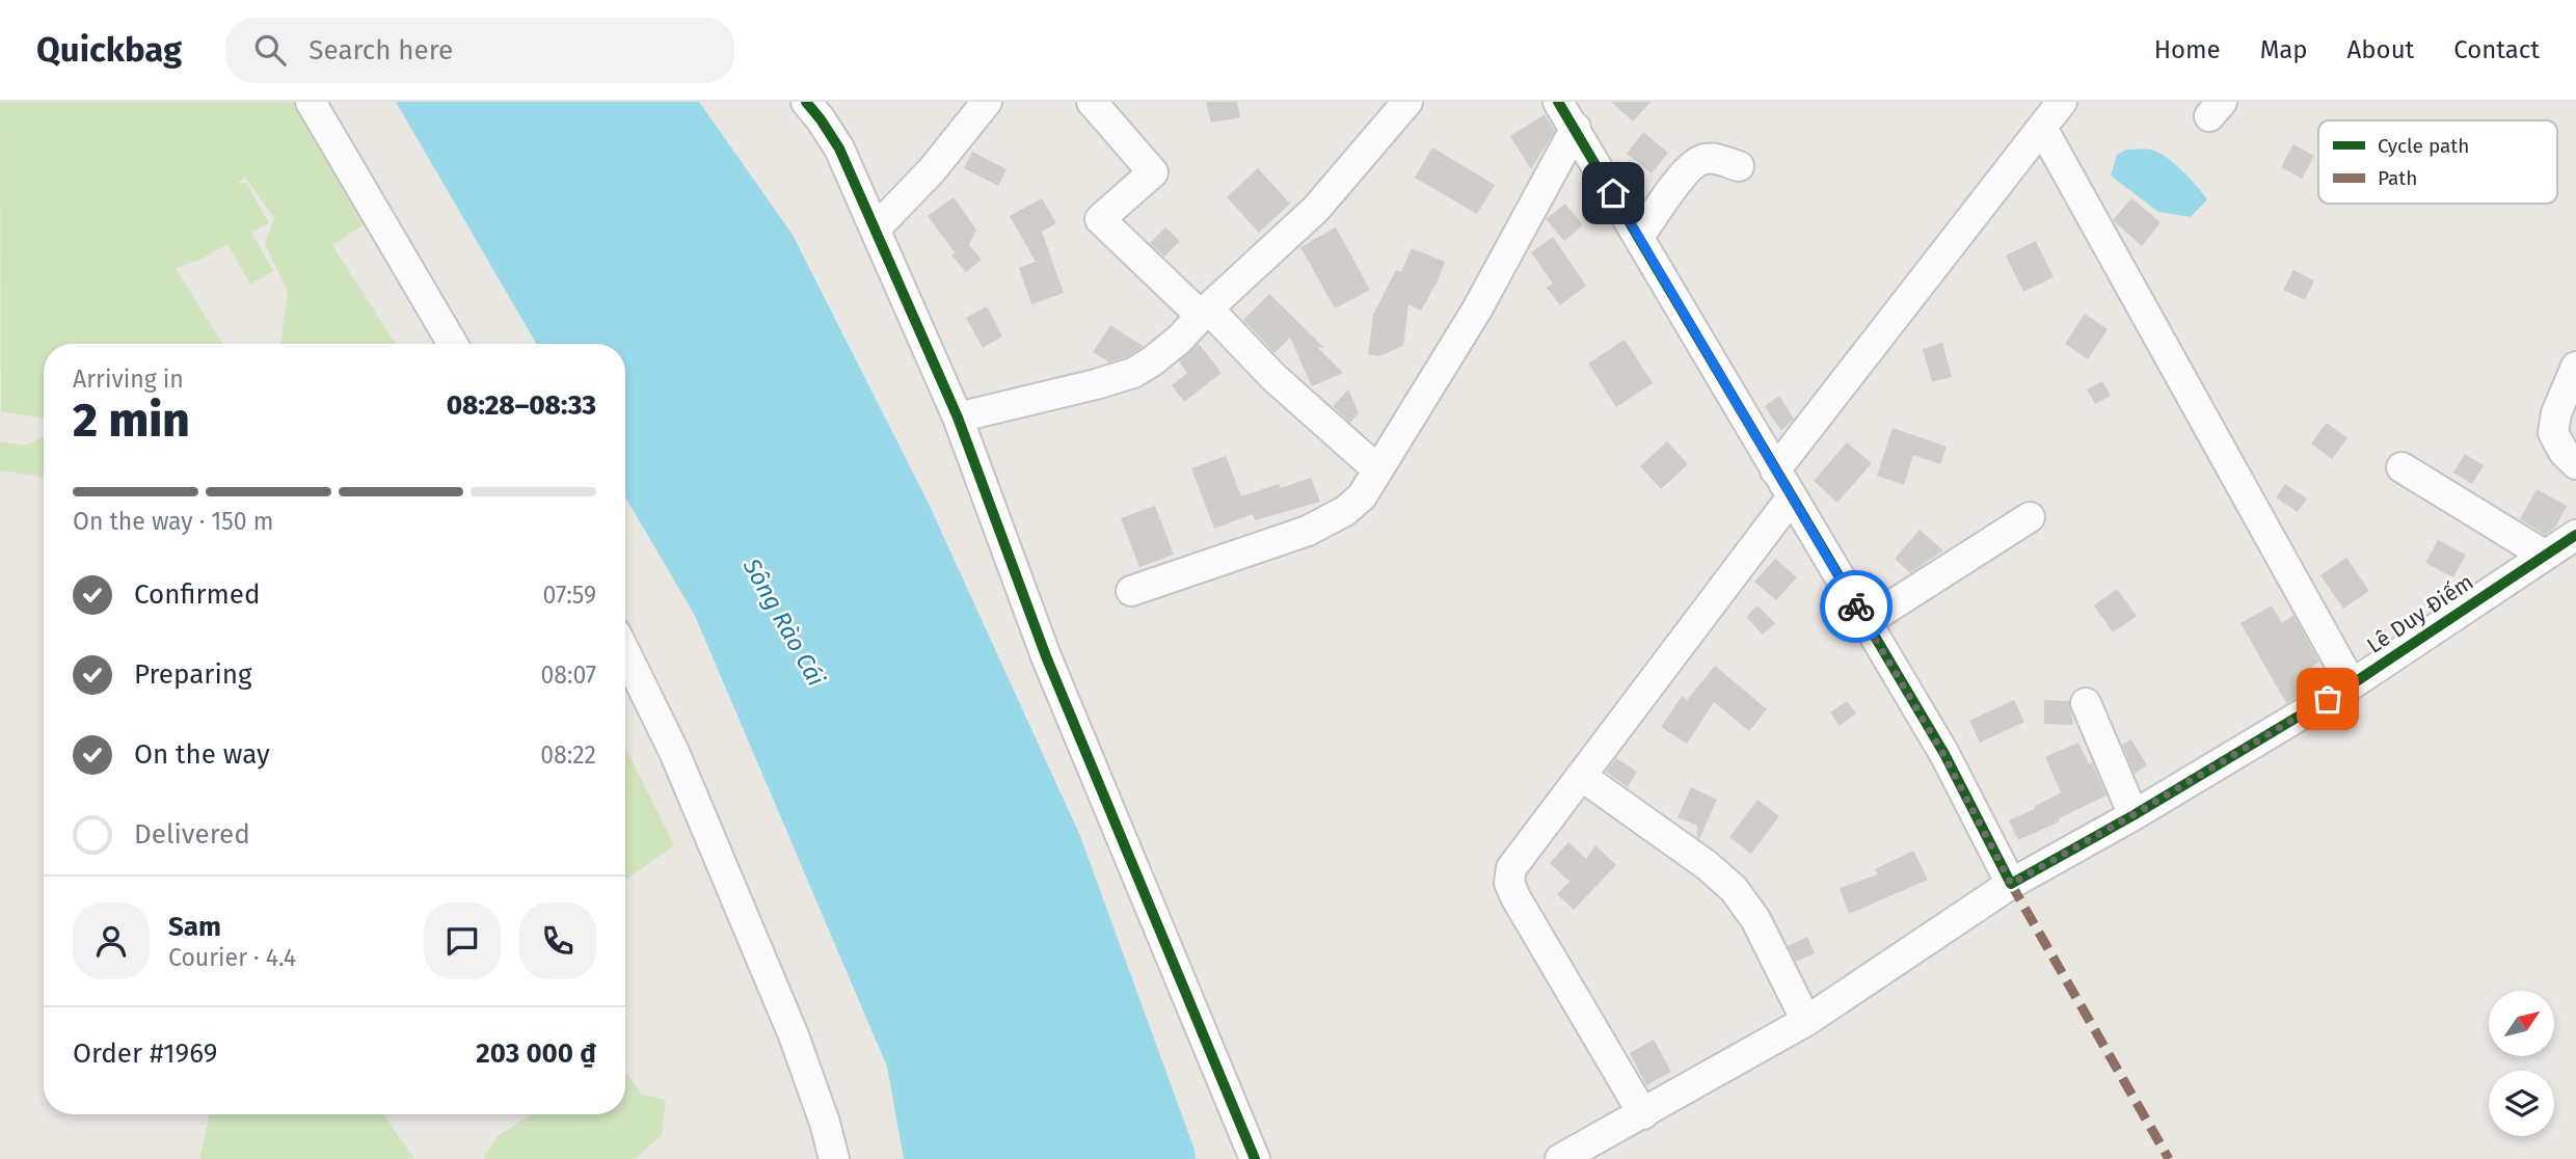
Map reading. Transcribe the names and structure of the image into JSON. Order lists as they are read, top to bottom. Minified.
{"streets":{"street":["Lê Duy Điếm"]},"water":["Sông Rào Cái"],"legend":["Cycle path","Path"],"north":"top right","page":{"header":"Quickbag","search":"Search here","nav":["Home","Map","About","Contact"],"heading":["2 min","Arriving in","08:28–08:33"],"panel":["Sam","Courier · 4.4","Order #1969","203 000 ₫"],"bar":"On the way · 150 m","list":[["Confirmed","07:59"],["Preparing","08:07"],["On the way","08:22"],"Delivered"]}}
